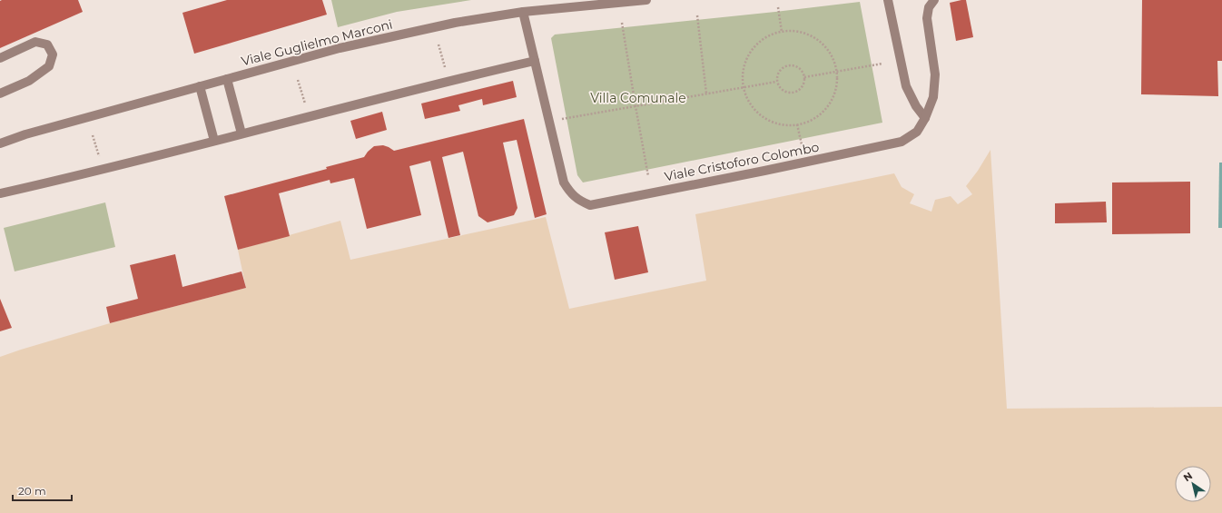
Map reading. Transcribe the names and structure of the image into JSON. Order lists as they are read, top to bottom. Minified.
{"streets":{"street":["Viale Guglielmo Marconi","Viale Cristoforo Colombo"]},"crossings":[["Viale Guglielmo Marconi","Viale Cristoforo Colombo"]],"parks":["Villa Comunale"],"scale_bar":"20 m","north":"top left"}
